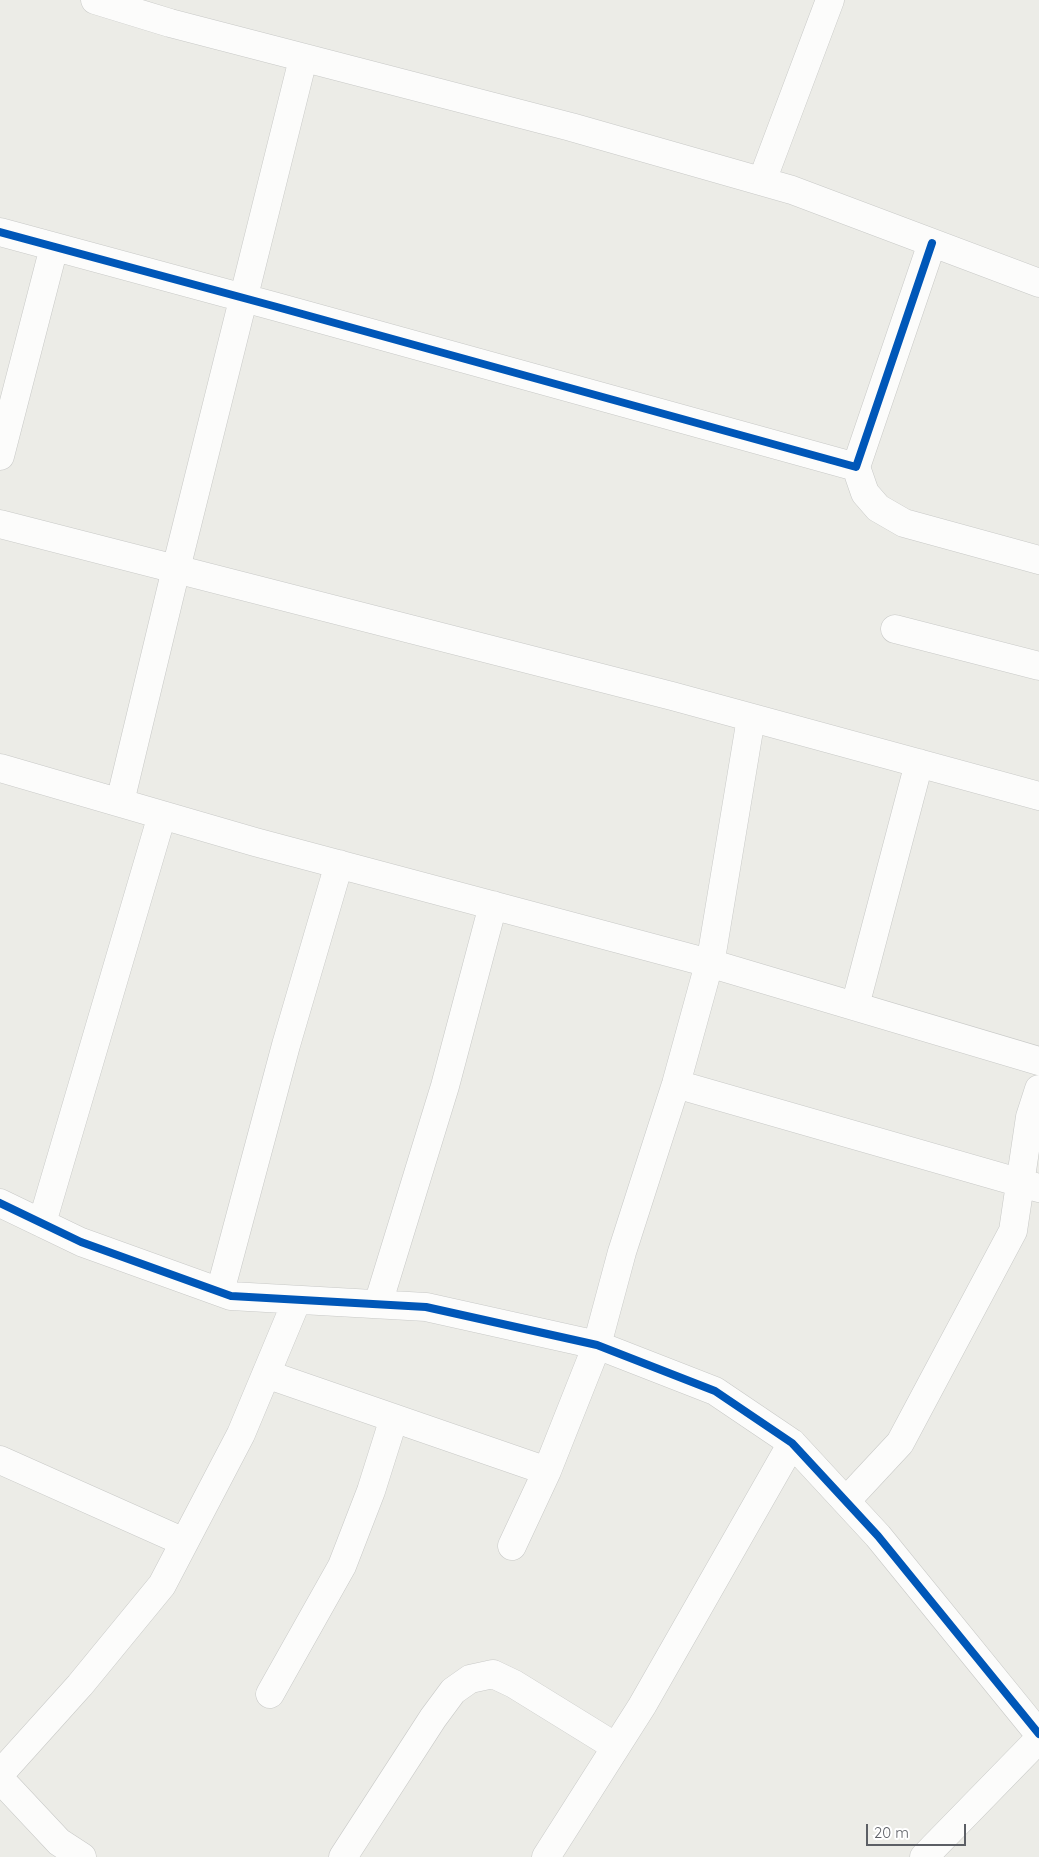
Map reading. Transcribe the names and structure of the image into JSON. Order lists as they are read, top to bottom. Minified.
{"scale_bar":"20 m"}
